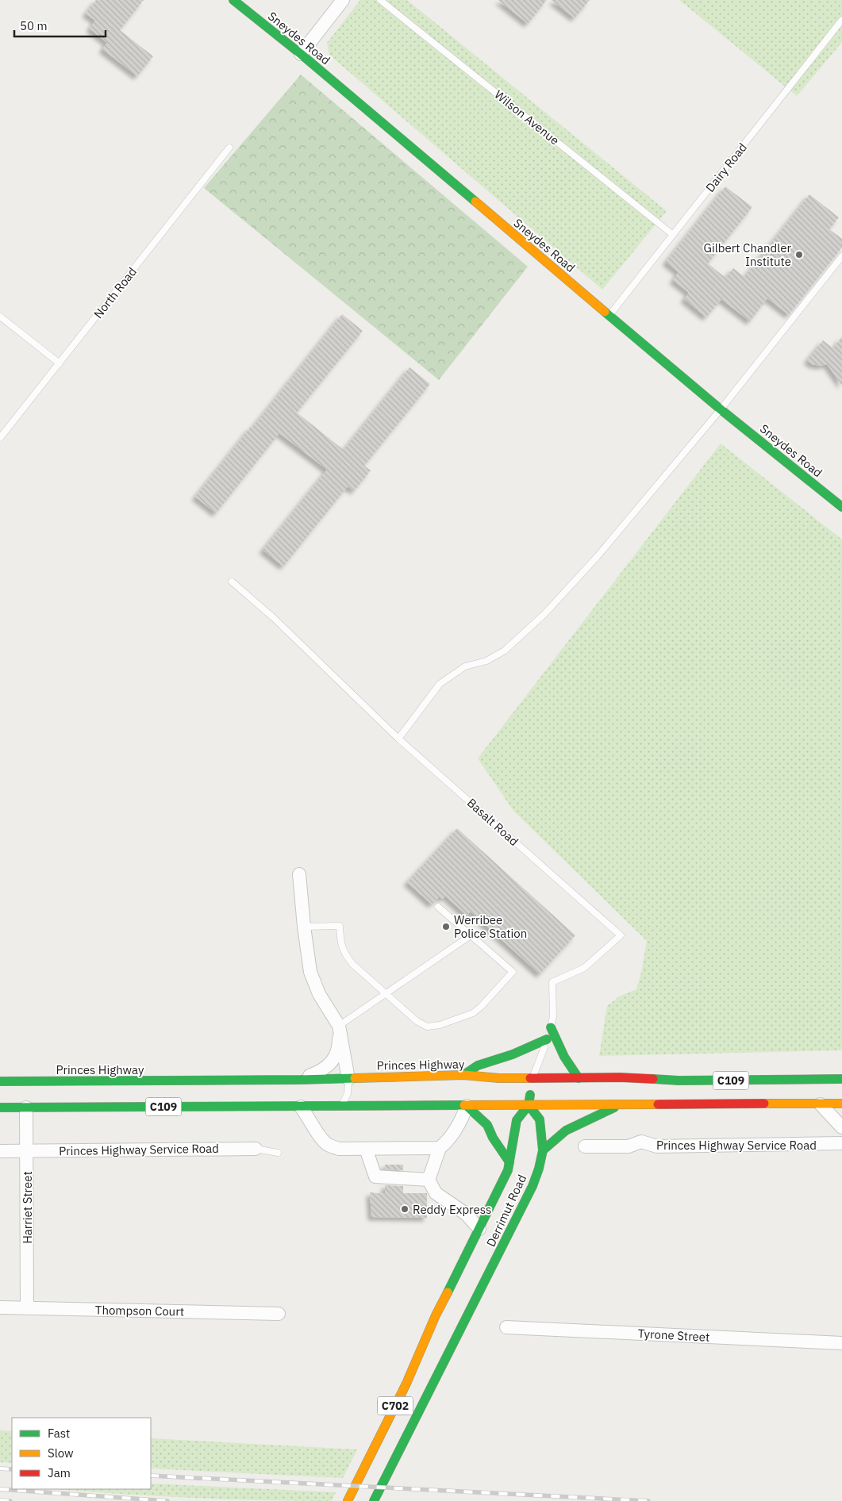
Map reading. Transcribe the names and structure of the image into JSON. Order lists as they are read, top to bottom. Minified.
{"streets":{"main road":["Sneydes Road","Princes Highway","C109","Derrimut Road","C702"],"street":["Princes Highway Service Road","Harriet Street","Thompson Court","Tyrone Street"],"lane":["Wilson Avenue","Dairy Road","North Road","Basalt Road"]},"crossings":[["Sneydes Road","Dairy Road"],["Wilson Avenue","Dairy Road"],["Basalt Road","Princes Highway"],["Basalt Road","C702"],["Princes Highway","C702"],["C109","Harriet Street"],["C109","Derrimut Road"],["C109","C702"],["Princes Highway Service Road","Harriet Street"],["Harriet Street","Thompson Court"],["Derrimut Road","C702"]],"places":["Gilbert Chandler Institute","Werribee Police Station","Reddy Express"],"legend":["Fast","Slow","Jam"],"scale_bar":"50 m"}
